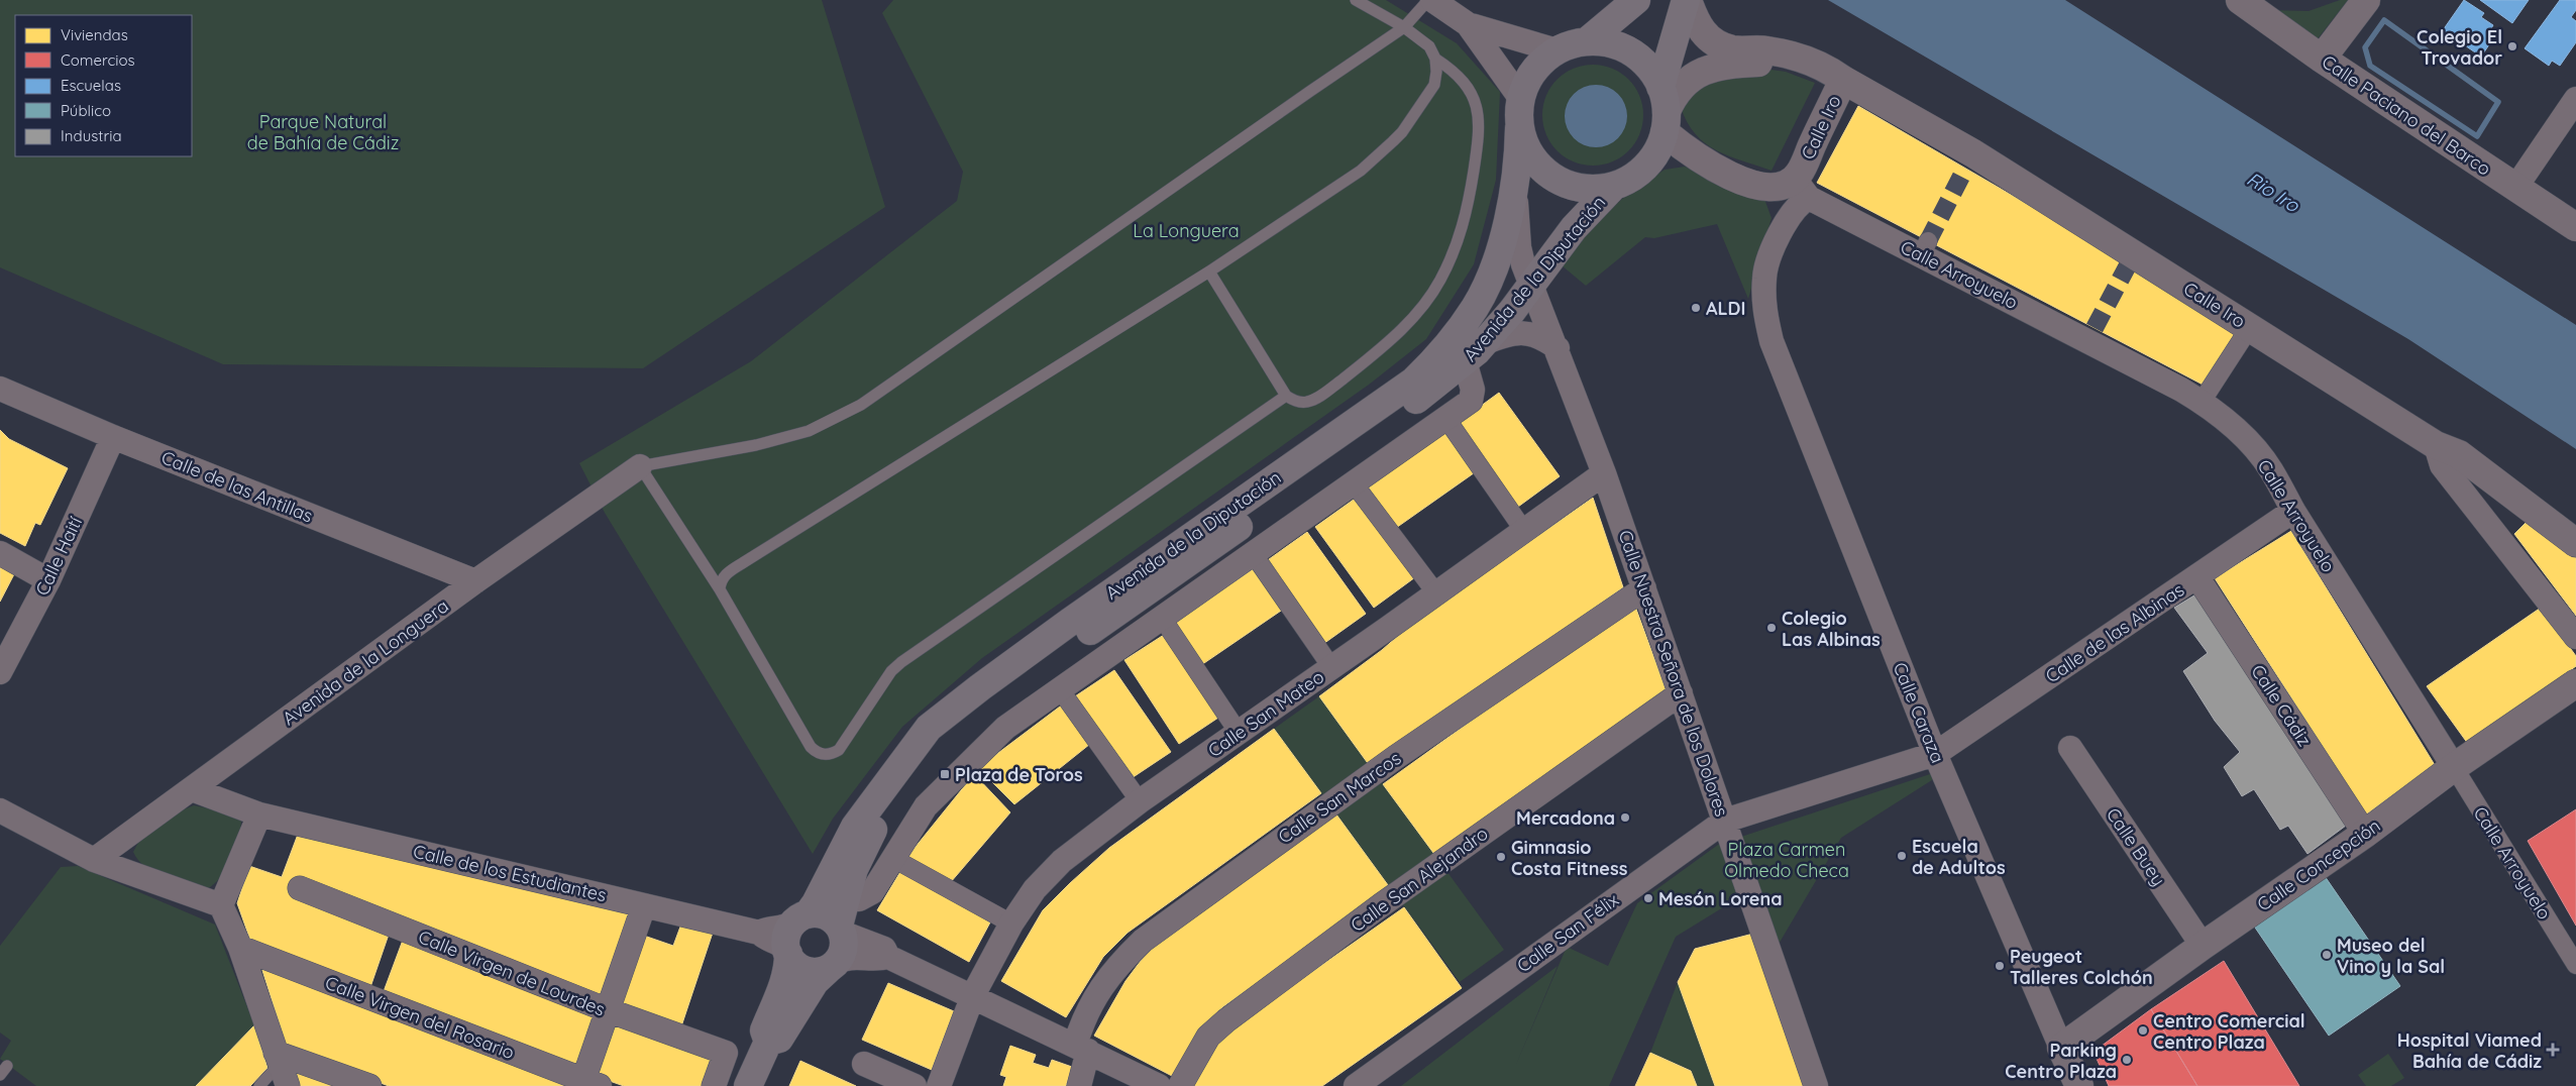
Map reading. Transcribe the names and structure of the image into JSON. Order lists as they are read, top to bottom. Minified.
{"streets":{"main road":["Avenida de la Diputación"],"street":["Calle Paciano del Barco","Calle Iro","Calle Arroyuelo","Calle de las Antillas","Calle Haití","Calle de las Albinas","Avenida de la Longuera","Calle Nuestra Señora de los Dolores","Calle Cádiz","Calle Caraza","Calle San Mateo","Calle San Marcos","Calle Buey","Calle Concepción","Calle de los Estudiantes","Calle San Alejandro","Calle San Félix","Calle Virgen de Lourdes","Calle Virgen del Rosario"]},"crossings":[["Calle Iro","Calle Arroyuelo"],["Calle Iro","Avenida de la Diputación"],["Calle Iro","Calle Caraza"],["Calle Arroyuelo","Calle de las Albinas"],["Calle Arroyuelo","Calle Caraza"],["Calle Arroyuelo","Calle Concepción"],["Avenida de la Diputación","Calle Nuestra Señora de los Dolores"],["Avenida de la Diputación","Calle de los Estudiantes"],["Calle de las Antillas","Calle Haití"],["Calle de las Antillas","Avenida de la Longuera"],["Calle de las Albinas","Calle Cádiz"],["Calle de las Albinas","Calle Caraza"],["Calle de las Albinas","Calle San Félix"],["Avenida de la Longuera","Calle de los Estudiantes"],["Calle Nuestra Señora de los Dolores","Calle San Mateo"],["Calle Nuestra Señora de los Dolores","Calle San Marcos"],["Calle Nuestra Señora de los Dolores","Calle San Alejandro"],["Calle Nuestra Señora de los Dolores","Calle San Félix"],["Calle Cádiz","Calle Concepción"],["Calle Caraza","Calle Concepción"],["Calle Caraza","Calle San Félix"],["Calle Buey","Calle Concepción"]],"water":["Rio Iro"],"parks":["Parque Natural de Bahía de Cádiz","La Longuera","Plaza Carmen Olmedo Checa"],"places":{"other":["Colegio El Trovador","ALDI","Colegio Las Albinas","Mercadona","Escuela de Adultos","Gimnasio Costa Fitness","Mesón Lorena","Museo del Vino y la Sal","Peugeot Talleres Colchón","Centro Comercial Centro Plaza","Parking Centro Plaza"],"transit":["Plaza de Toros"],"health":["Hospital Viamed Bahía de Cádiz"]},"legend":["Viviendas","Comercios","Escuelas","Público","Industria"]}
